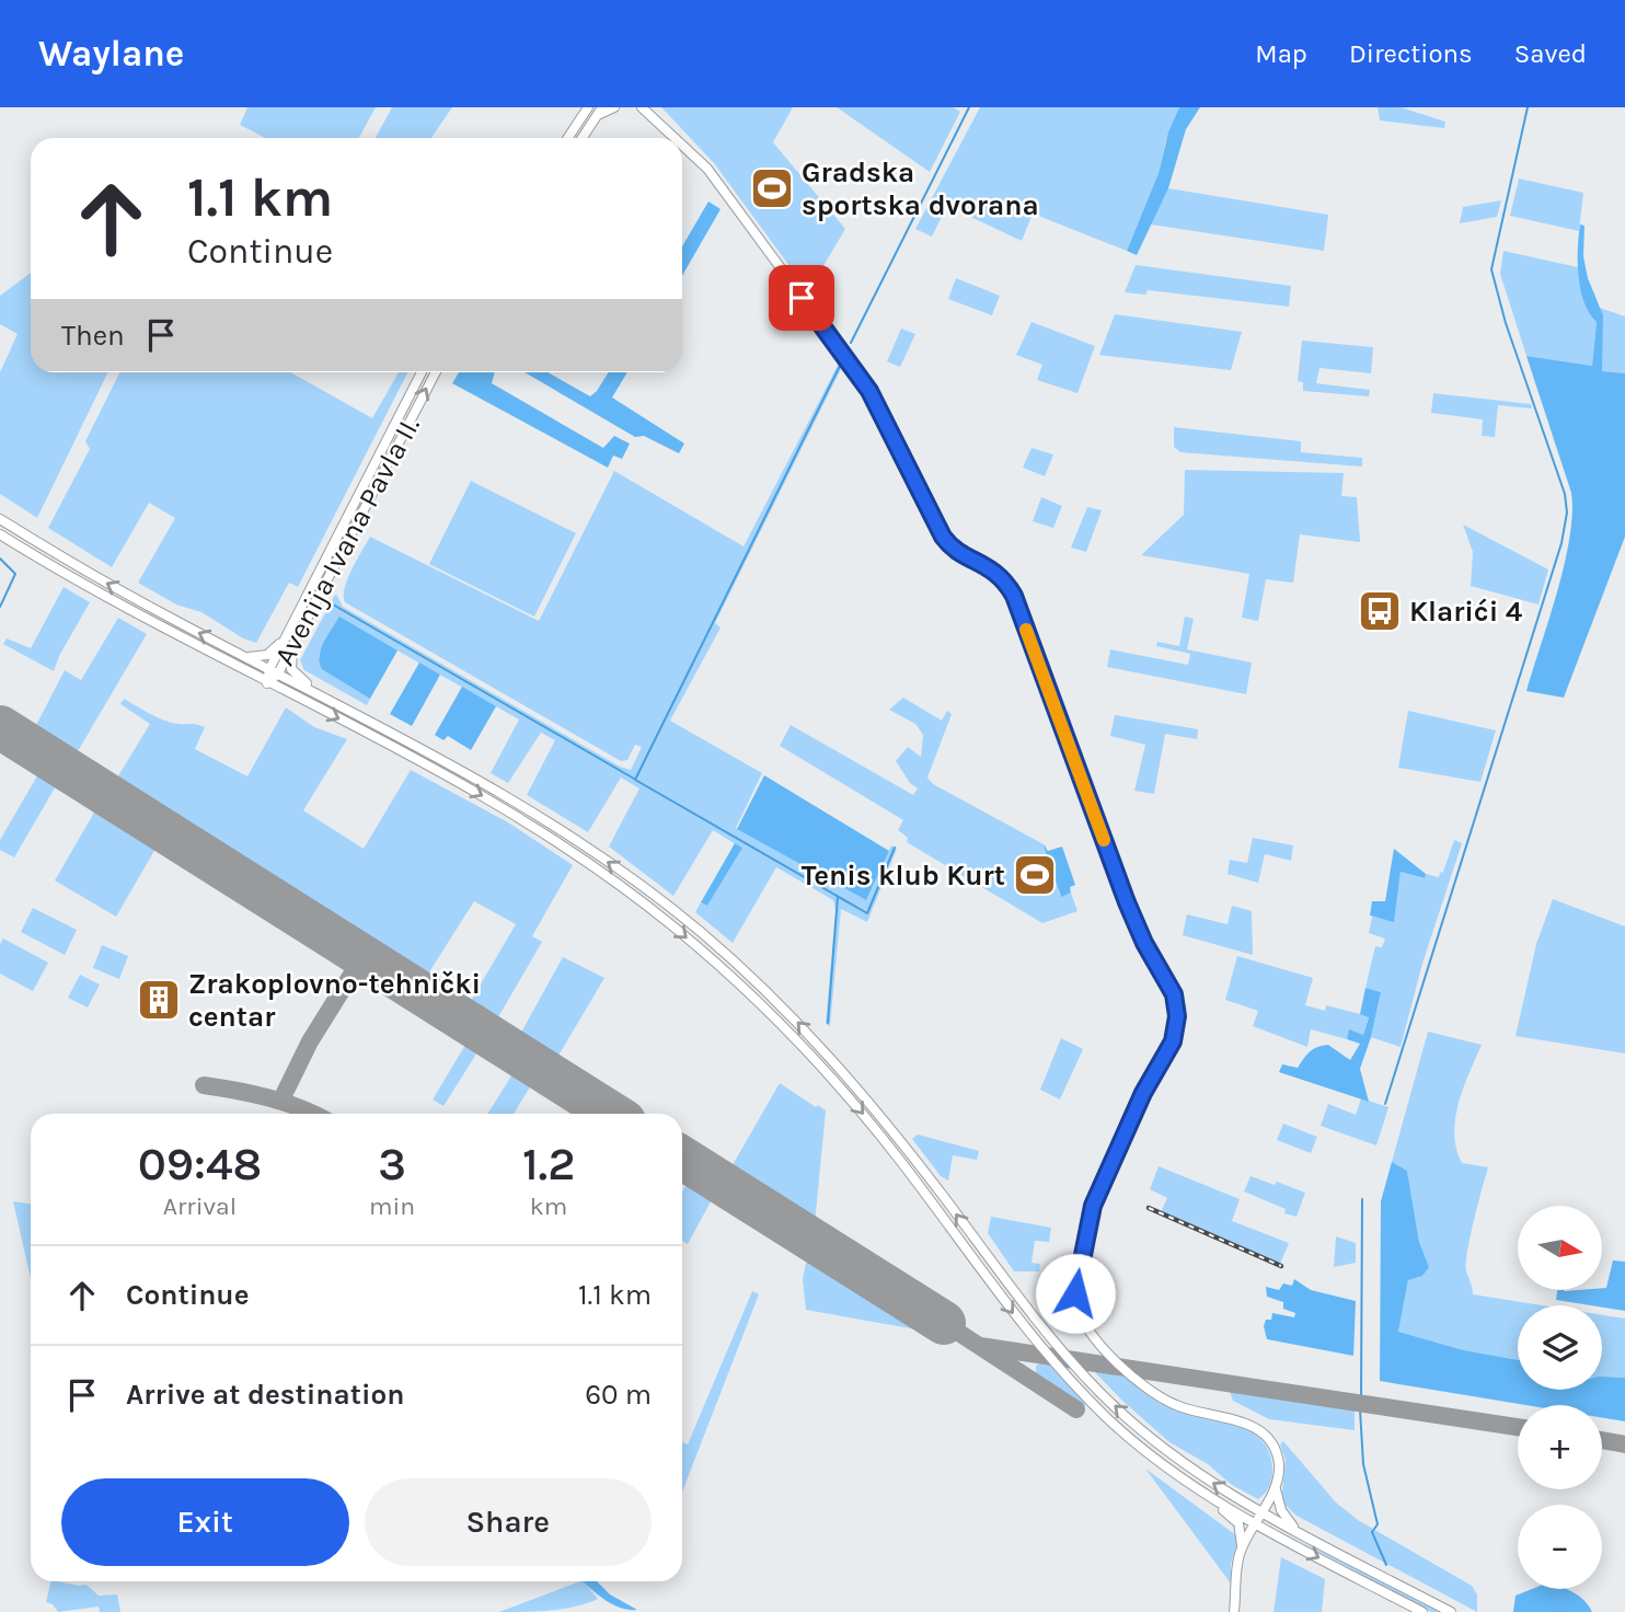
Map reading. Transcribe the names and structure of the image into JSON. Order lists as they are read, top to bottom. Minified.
{"streets":{"main road":["Avenija Ivana Pavla II."]},"places":{"sports":["Gradska sportska dvorana","Tenis klub Kurt"],"bus stop":["Klarići 4"],"building":["Zrakoplovno-tehnički centar"]},"north":"right","page":{"header":"Waylane","nav":["Map","Directions","Saved"],"turn":["1.1 km","Continue"],"then":"Then","eta":["09:48","Arrival","3","min","1.2","km"],"map_buttons":["+","−"],"list":[{"name":"Continue","value":"1.1 km"},{"name":"Arrive at destination","value":"60 m"}],"buttons":["Exit","Share"]}}
